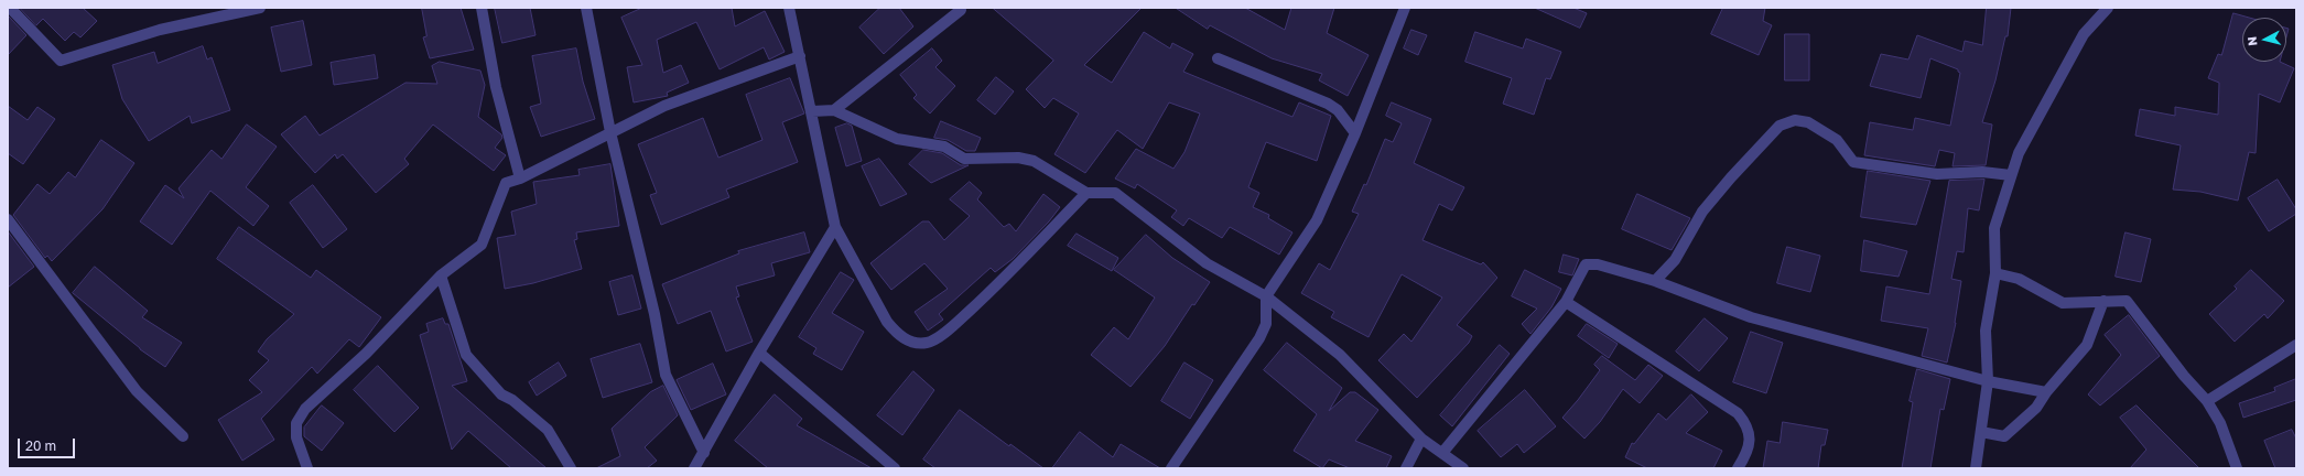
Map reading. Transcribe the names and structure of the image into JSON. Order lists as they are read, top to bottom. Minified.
{"scale_bar":"20 m","north":"left"}
